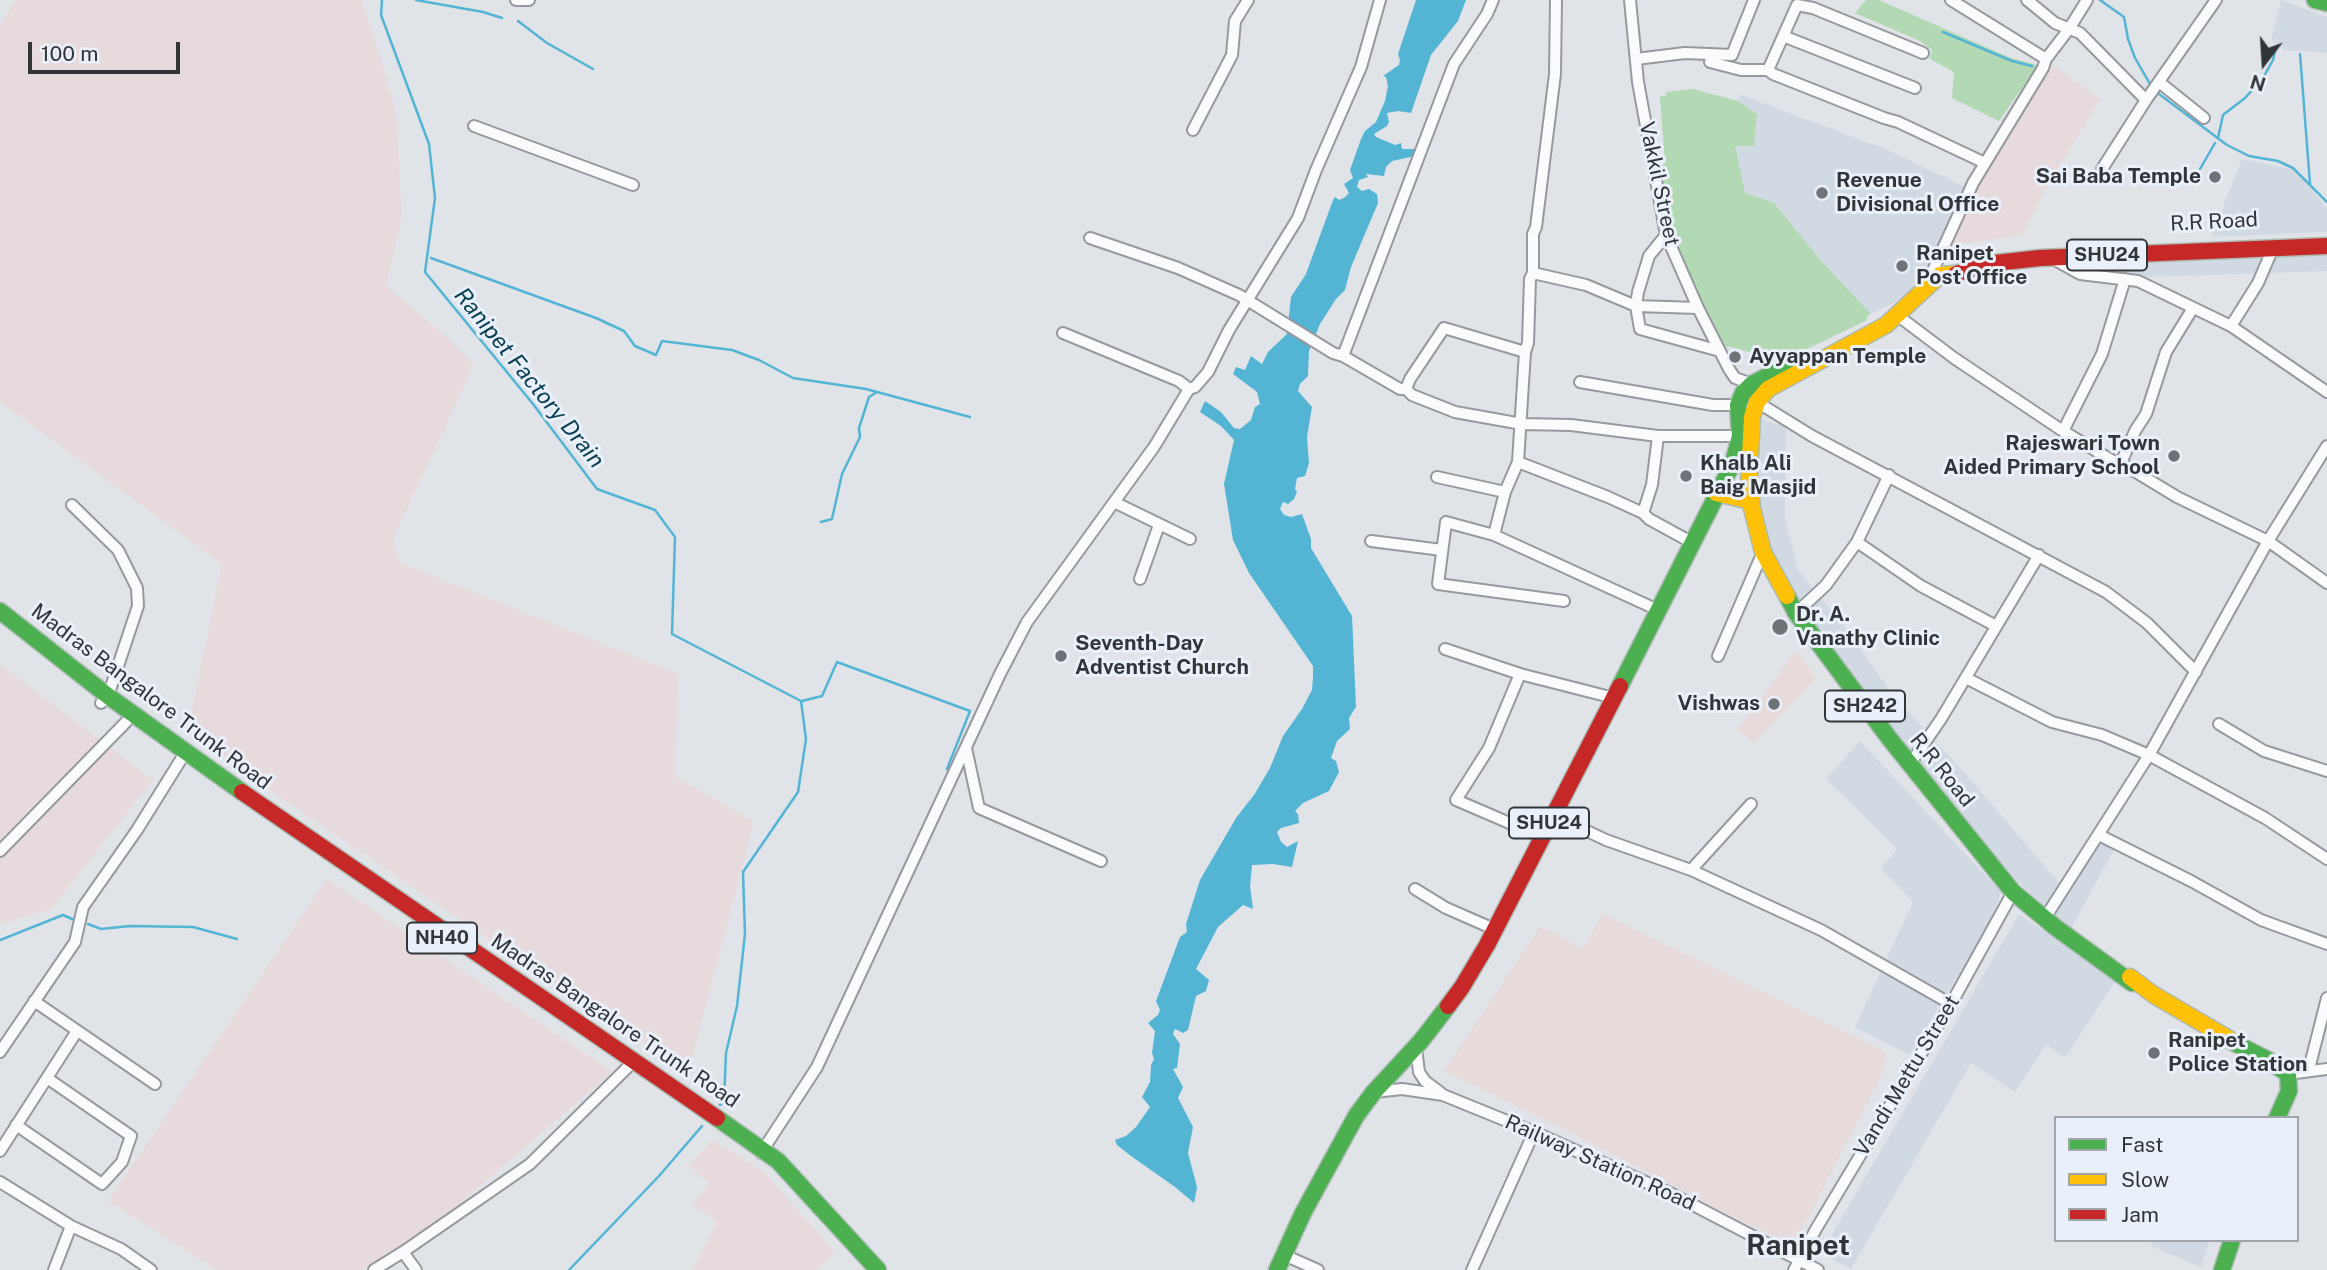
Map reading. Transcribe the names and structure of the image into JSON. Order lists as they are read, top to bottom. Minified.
{"streets":{"main road":["R.R Road","SHU24","Madras Bangalore Trunk Road","SH242","NH40"],"street":["Vakkil Street","Vandi Mettu Street","Railway Station Road"]},"crossings":[["Vakkil Street","R.R Road"],["R.R Road","SHU24"],["R.R Road","Vandi Mettu Street"],["SHU24","Railway Station Road"],["Madras Bangalore Trunk Road","NH40"],["Vandi Mettu Street","Railway Station Road"]],"districts":["Ranipet"],"water":["Ranipet Factory Drain"],"places":["Sai Baba Temple","Revenue Divisional Office","Ranipet Post Office","Ayyappan Temple","Rajeswari Town Aided Primary School","Khalb Ali Baig Masjid","Dr. A. Vanathy Clinic","Seventh-Day Adventist Church","Vishwas","Ranipet Police Station"],"legend":["Fast","Slow","Jam"],"scale_bar":"100 m","north":"bottom"}
